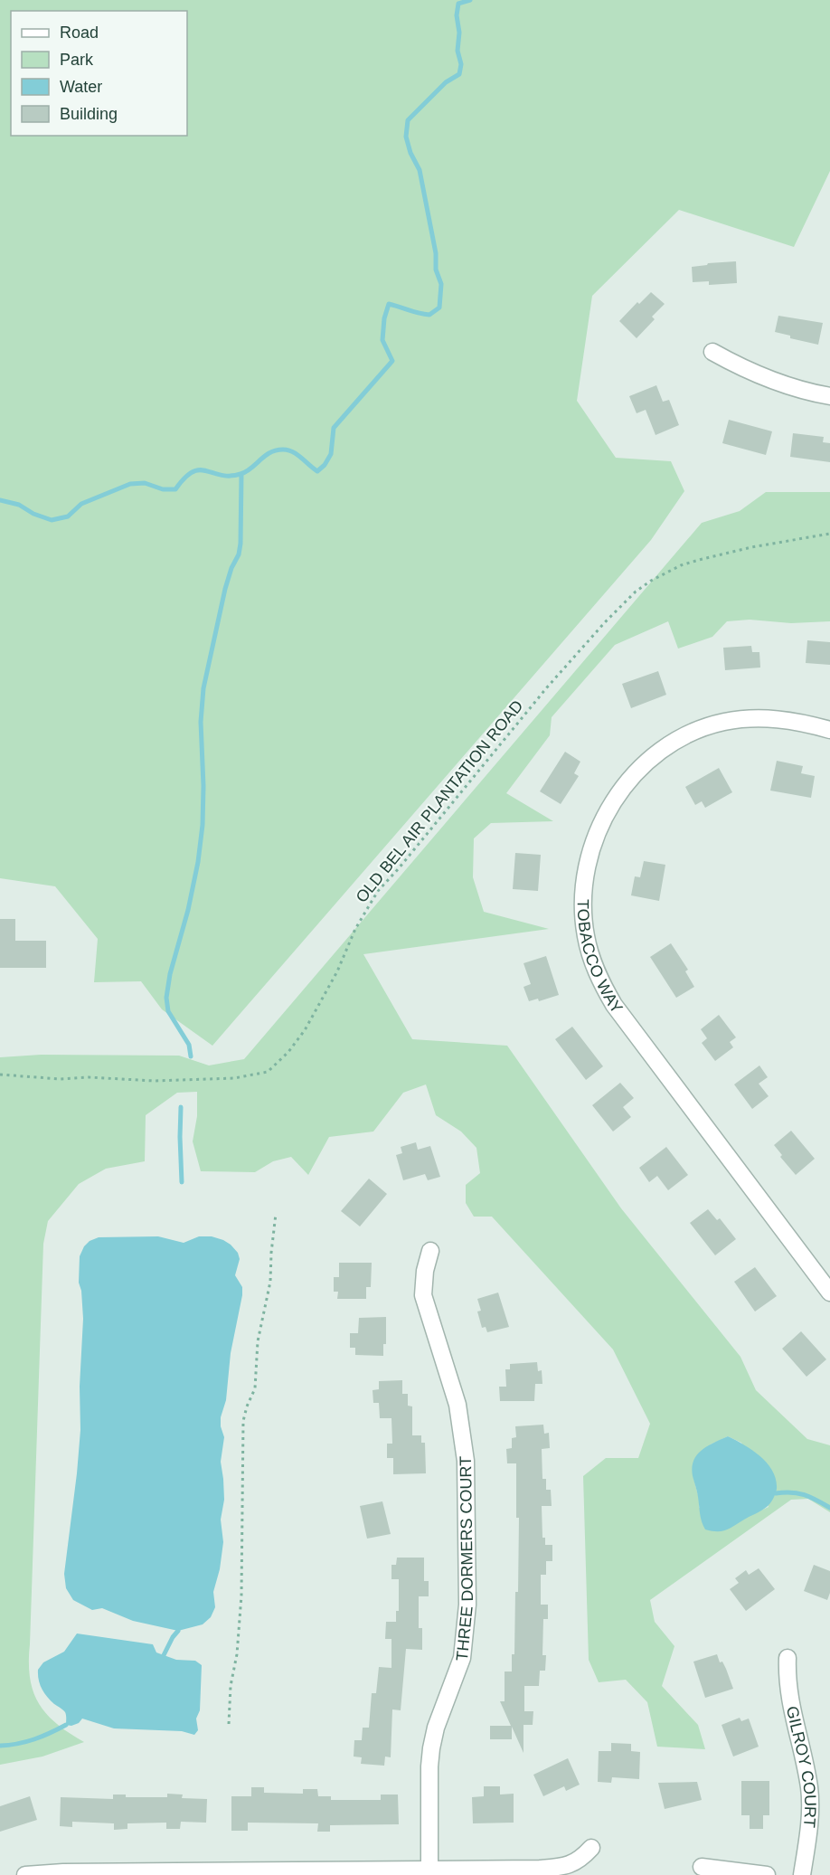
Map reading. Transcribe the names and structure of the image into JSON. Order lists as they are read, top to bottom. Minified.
{"streets":{"street":["TOBACCO WAY","THREE DORMERS COURT","GILROY COURT"],"path":["OLD BEL AIR PLANTATION ROAD"]},"legend":["Road","Park","Water","Building"]}
